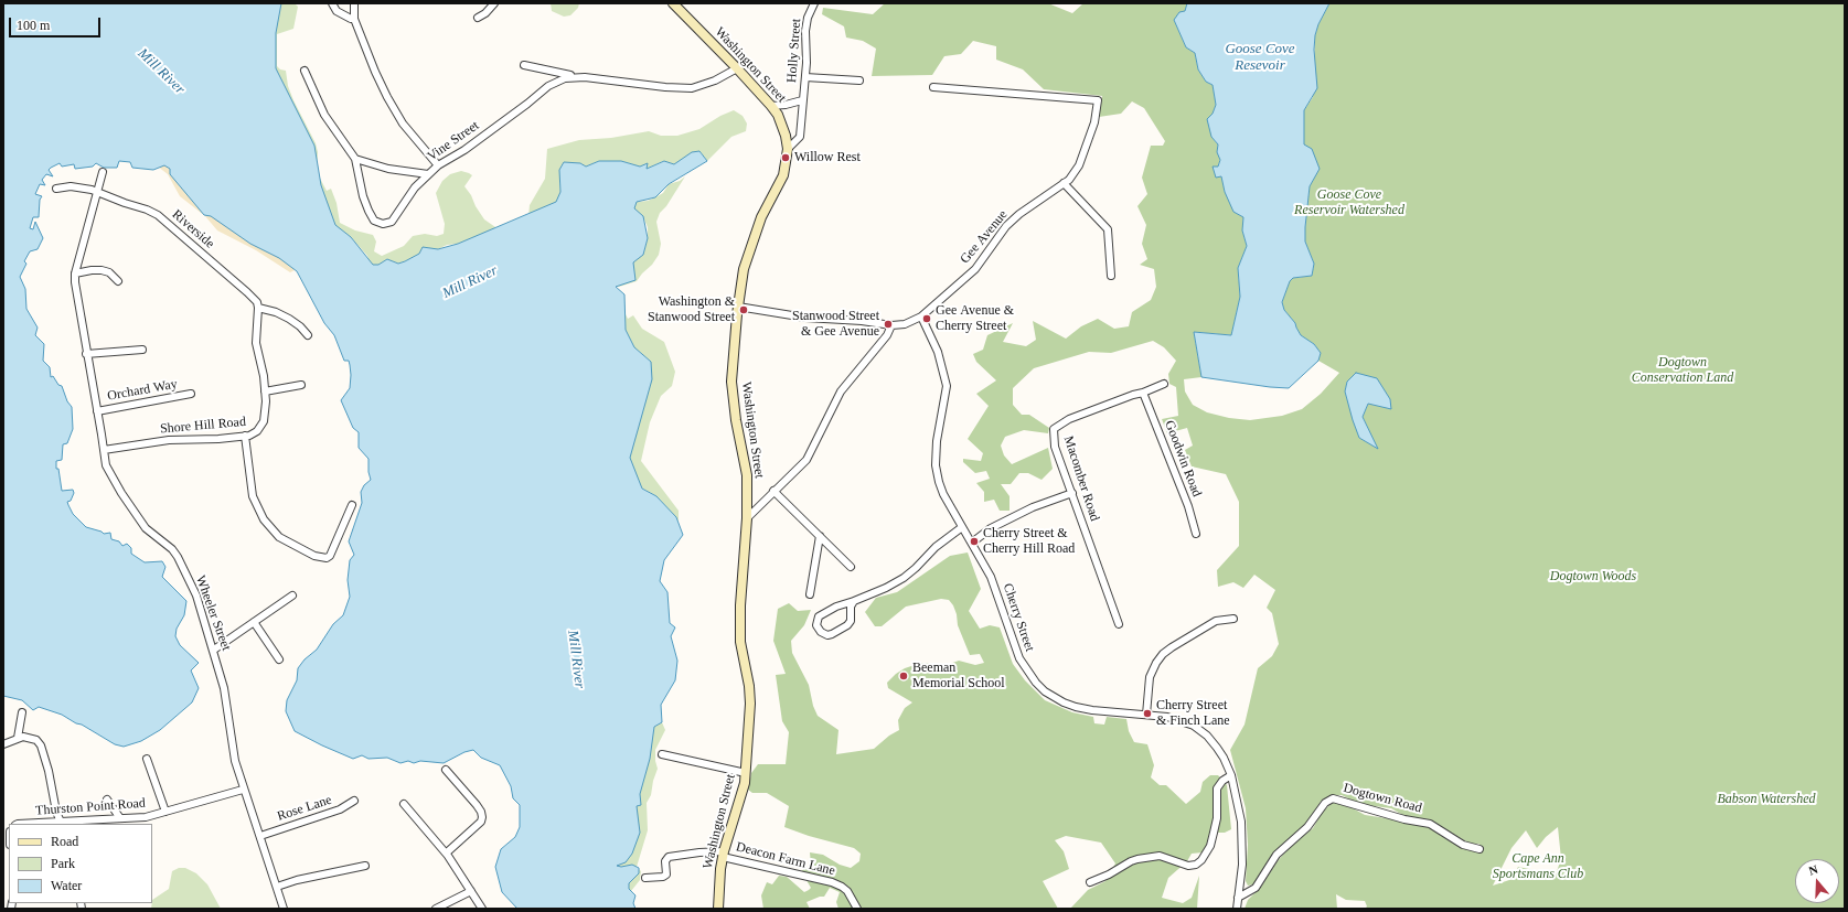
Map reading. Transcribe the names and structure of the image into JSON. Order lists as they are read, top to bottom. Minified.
{"streets":{"main road":["Washington Street"],"street":["Holly Street","Vine Street","Riverside","Gee Avenue","Orchard Way","Shore Hill Road","Goodwin Road","Macomber Road","Wheeler Street","Cherry Street","Dogtown Road","Thurston Point Road","Rose Lane","Deacon Farm Lane"]},"crossings":[["Holly Street","Washington Street"],["Washington Street","Vine Street"],["Washington Street","Deacon Farm Lane"],["Riverside","Shore Hill Road"],["Riverside","Wheeler Street"],["Gee Avenue","Cherry Street"],["Orchard Way","Wheeler Street"],["Shore Hill Road","Wheeler Street"],["Goodwin Road","Macomber Road"],["Wheeler Street","Thurston Point Road"],["Wheeler Street","Rose Lane"],["Cherry Street","Dogtown Road"]],"water":["Goose Cove Resevoir","Mill River"],"parks":["Goose Cove Reservoir Watershed","Dogtown Conservation Land","Dogtown Woods","Babson Watershed","Cape Ann Sportsmans Club"],"places":["Willow Rest","Washington & Stanwood Street","Gee Avenue & Cherry Street","Stanwood Street & Gee Avenue","Cherry Street & Cherry Hill Road","Beeman Memorial School","Cherry Street & Finch Lane"],"legend":["Road","Park","Water"],"scale_bar":"100 m","north":"top"}
